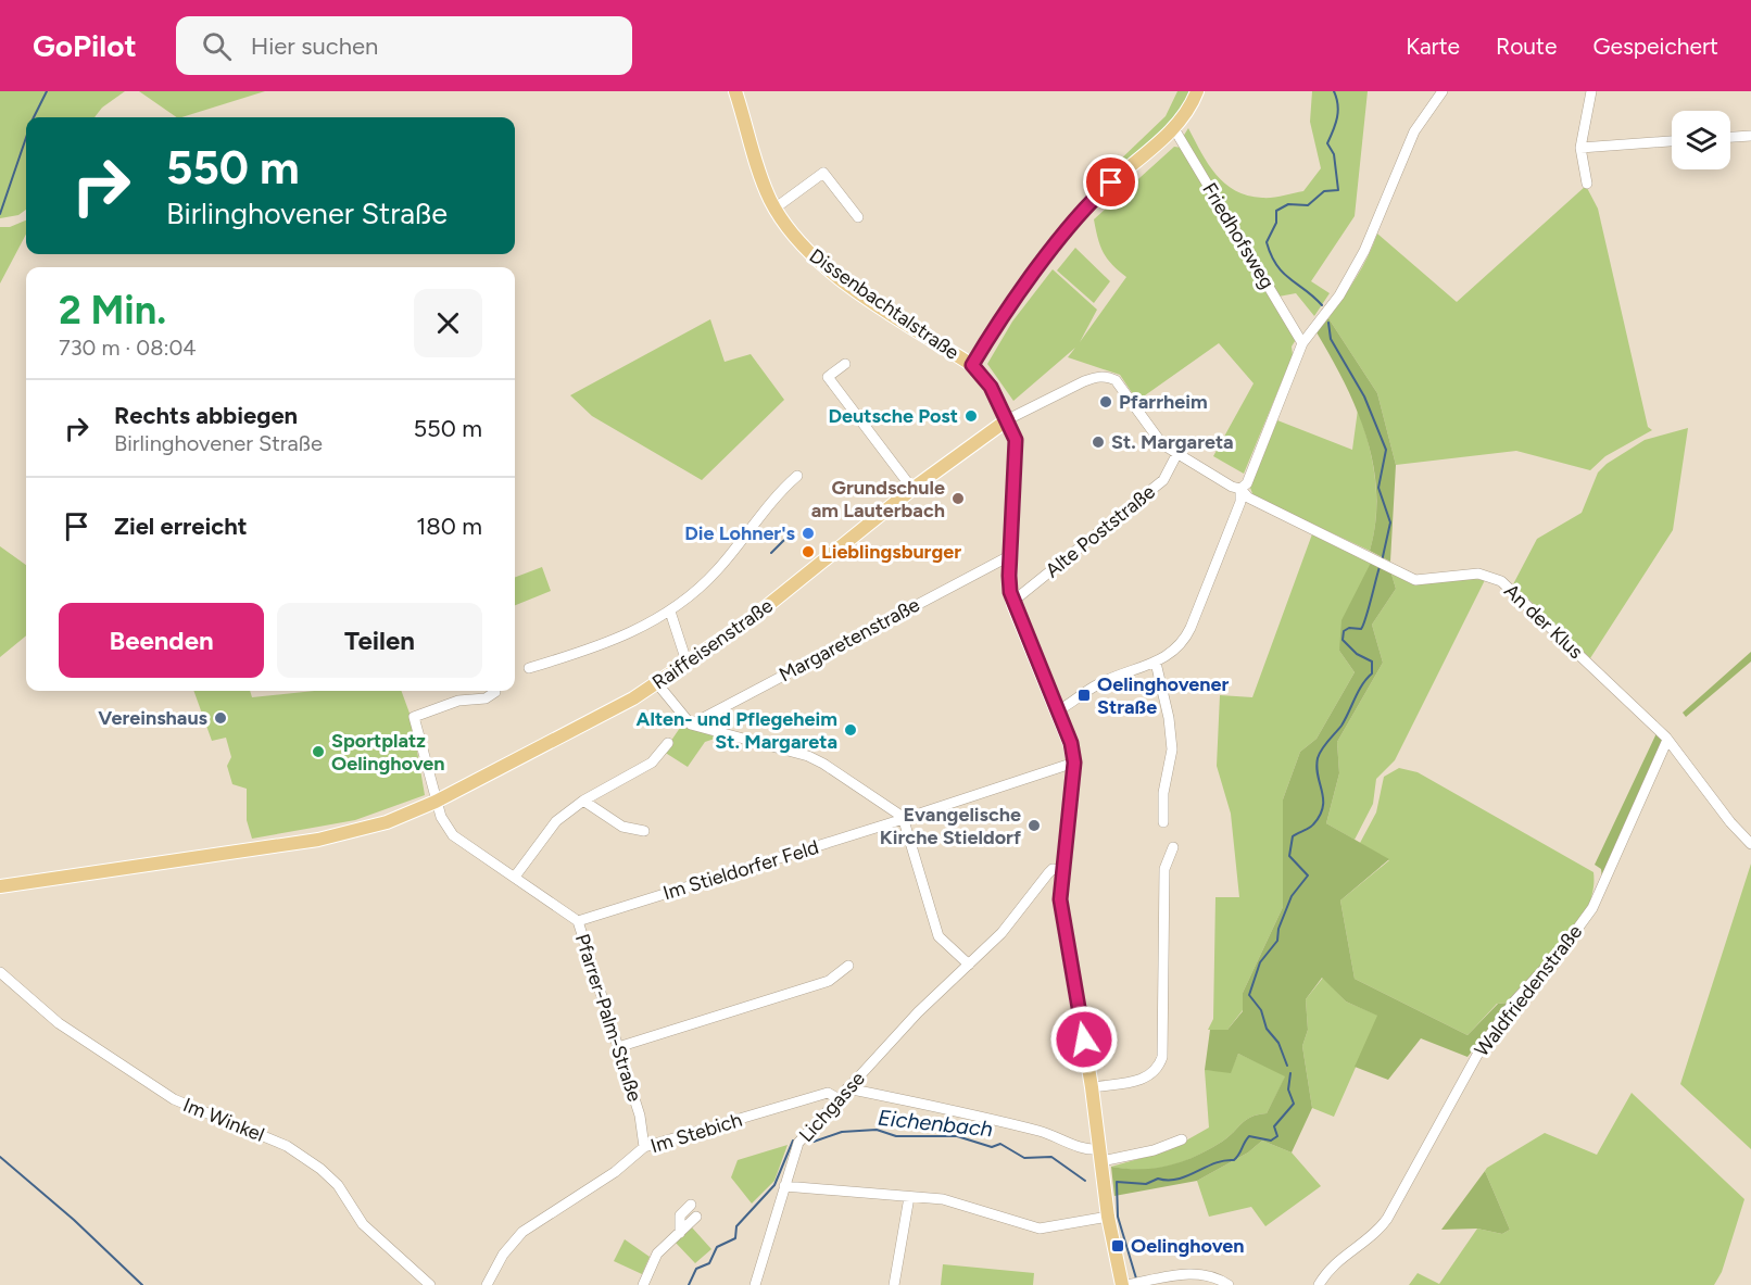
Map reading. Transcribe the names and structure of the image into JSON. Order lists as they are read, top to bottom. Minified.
{"streets":{"main road":["Dissenbachtalstraße","Raiffeisenstraße"],"street":["Friedhofsweg","Alte Poststraße","An der Klus","Margaretenstraße","Im Stieldorfer Feld","Waldfriedenstraße","Pfarrer-Palm-Straße","Lichgasse","Im Winkel","Im Stebich"]},"crossings":[["Alte Poststraße","An der Klus"],["An der Klus","Raiffeisenstraße"],["An der Klus","Waldfriedenstraße"],["Raiffeisenstraße","Pfarrer-Palm-Straße"],["Im Stieldorfer Feld","Pfarrer-Palm-Straße"],["Pfarrer-Palm-Straße","Im Stebich"],["Lichgasse","Im Stebich"]],"water":["Eichenbach"],"places":{"other":["Pfarrheim","Deutsche Post","St. Margareta","Grundschule am Lauterbach","Die Lohner's","Lieblingsburger","Vereinshaus","Alten- und Pflegeheim St. Margareta","Sportplatz Oelinghoven","Evangelische Kirche Stieldorf"],"transit":["Oelinghovener Straße","Oelinghoven"]},"page":{"header":"GoPilot","search":"Hier suchen","nav":["Karte","Route","Gespeichert"],"turn":["550 m","Birlinghovener Straße"],"heading":["2 Min.","730 m · 08:04"],"list":[{"name":"Rechts abbiegen","note":"Birlinghovener Straße","value":"550 m"},{"name":"Ziel erreicht","value":"180 m"}],"buttons":["Beenden","Teilen"]}}
